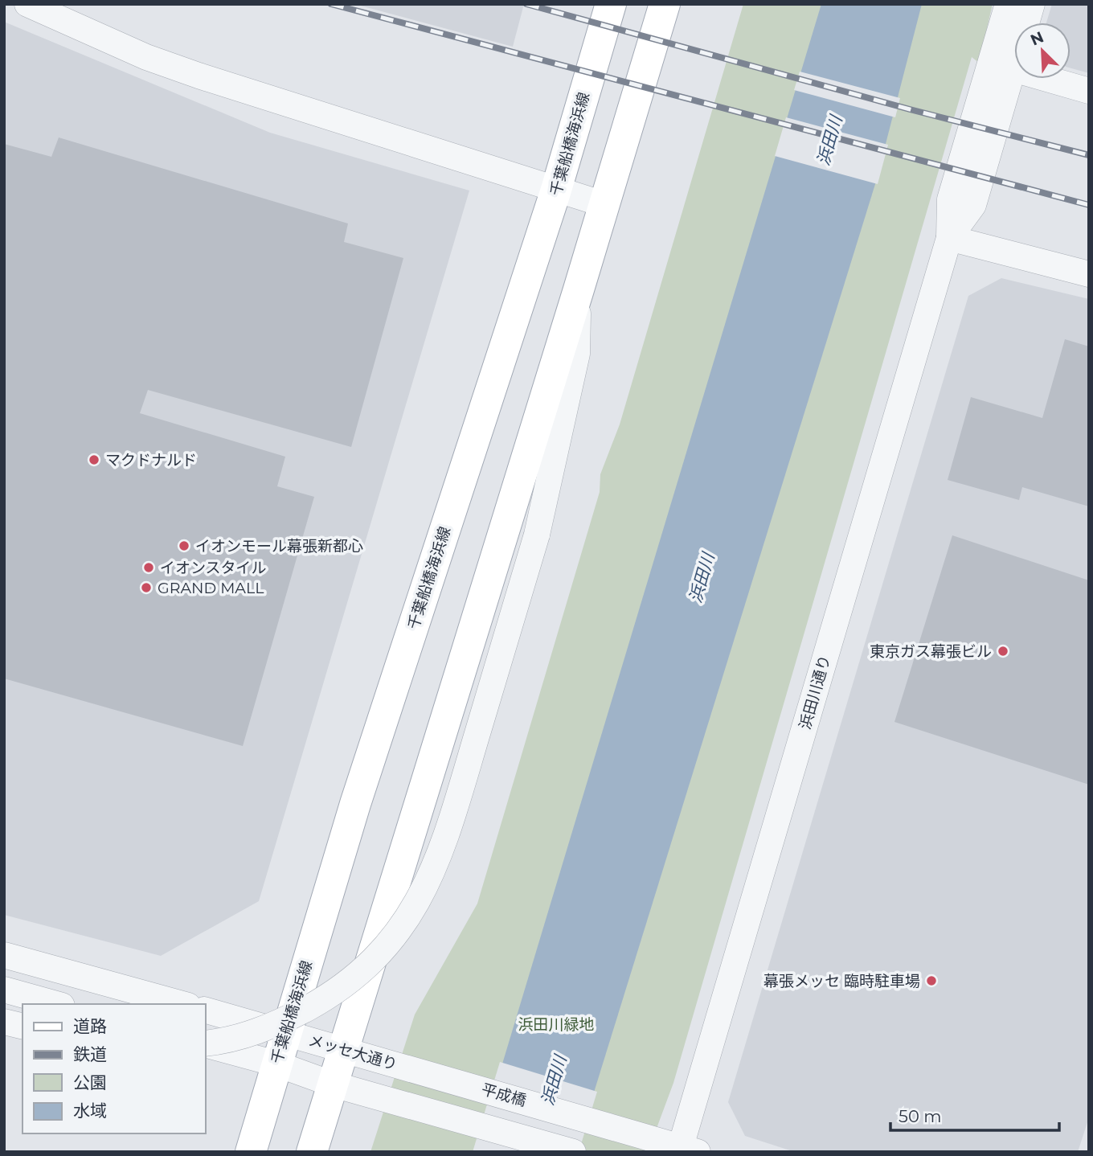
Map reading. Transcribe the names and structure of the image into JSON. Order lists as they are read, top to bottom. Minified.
{"streets":{"main road":["千葉船橋海浜線"],"street":["浜田川通り","メッセ大通り","平成橋"]},"crossings":[["千葉船橋海浜線","メッセ大通り"],["浜田川通り","平成橋"],["メッセ大通り","平成橋"]],"water":["浜田川"],"parks":["浜田川緑地"],"places":["マクドナルド","イオンモール幕張新都心","イオンスタイル","GRAND MALL","東京ガス幕張ビル","幕張メッセ 臨時駐車場"],"legend":["道路","鉄道","公園","水域"],"scale_bar":"50 m","north":"top left"}
